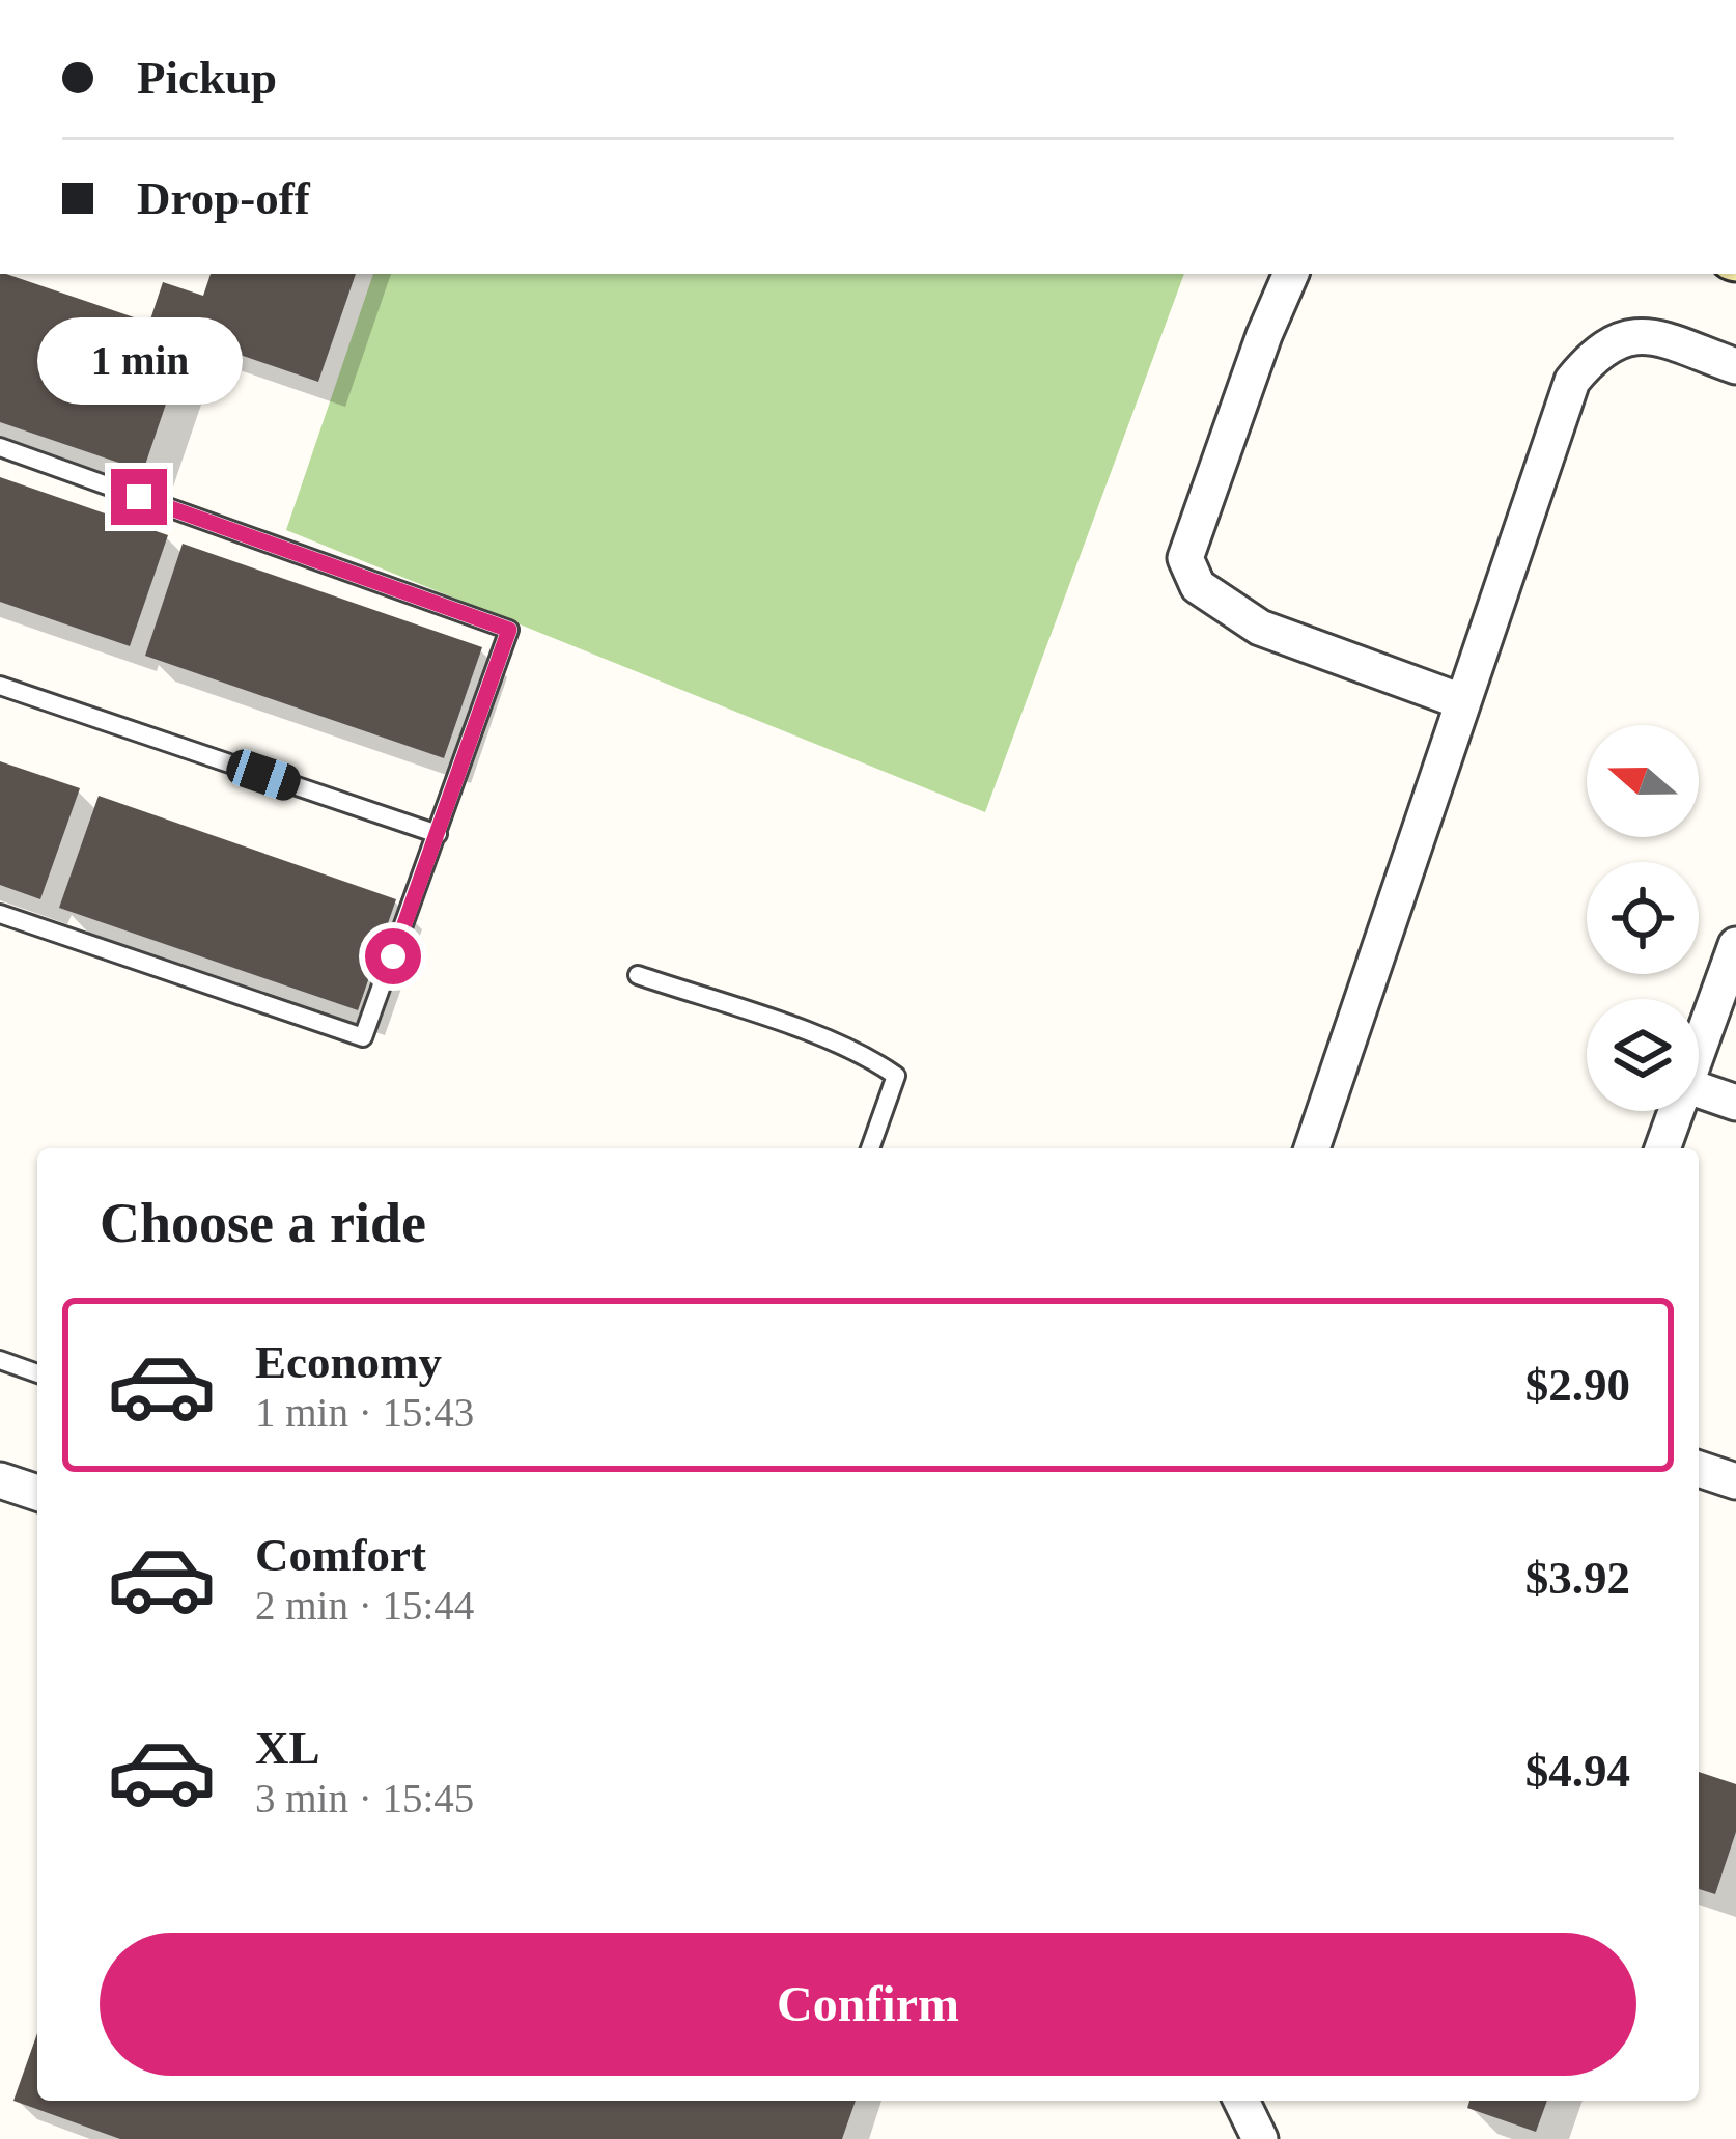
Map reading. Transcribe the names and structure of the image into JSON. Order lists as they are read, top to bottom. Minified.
{"north":"left","page":{"banner":["Pickup","Drop-off"],"bubble":"1 min","heading":"Choose a ride","list":[{"name":"Economy","note":"1 min · 15:43","value":"$2.90"},{"name":"Comfort","note":"2 min · 15:44","value":"$3.92"},{"name":"XL","note":"3 min · 15:45","value":"$4.94"}],"buttons":"Confirm"}}
